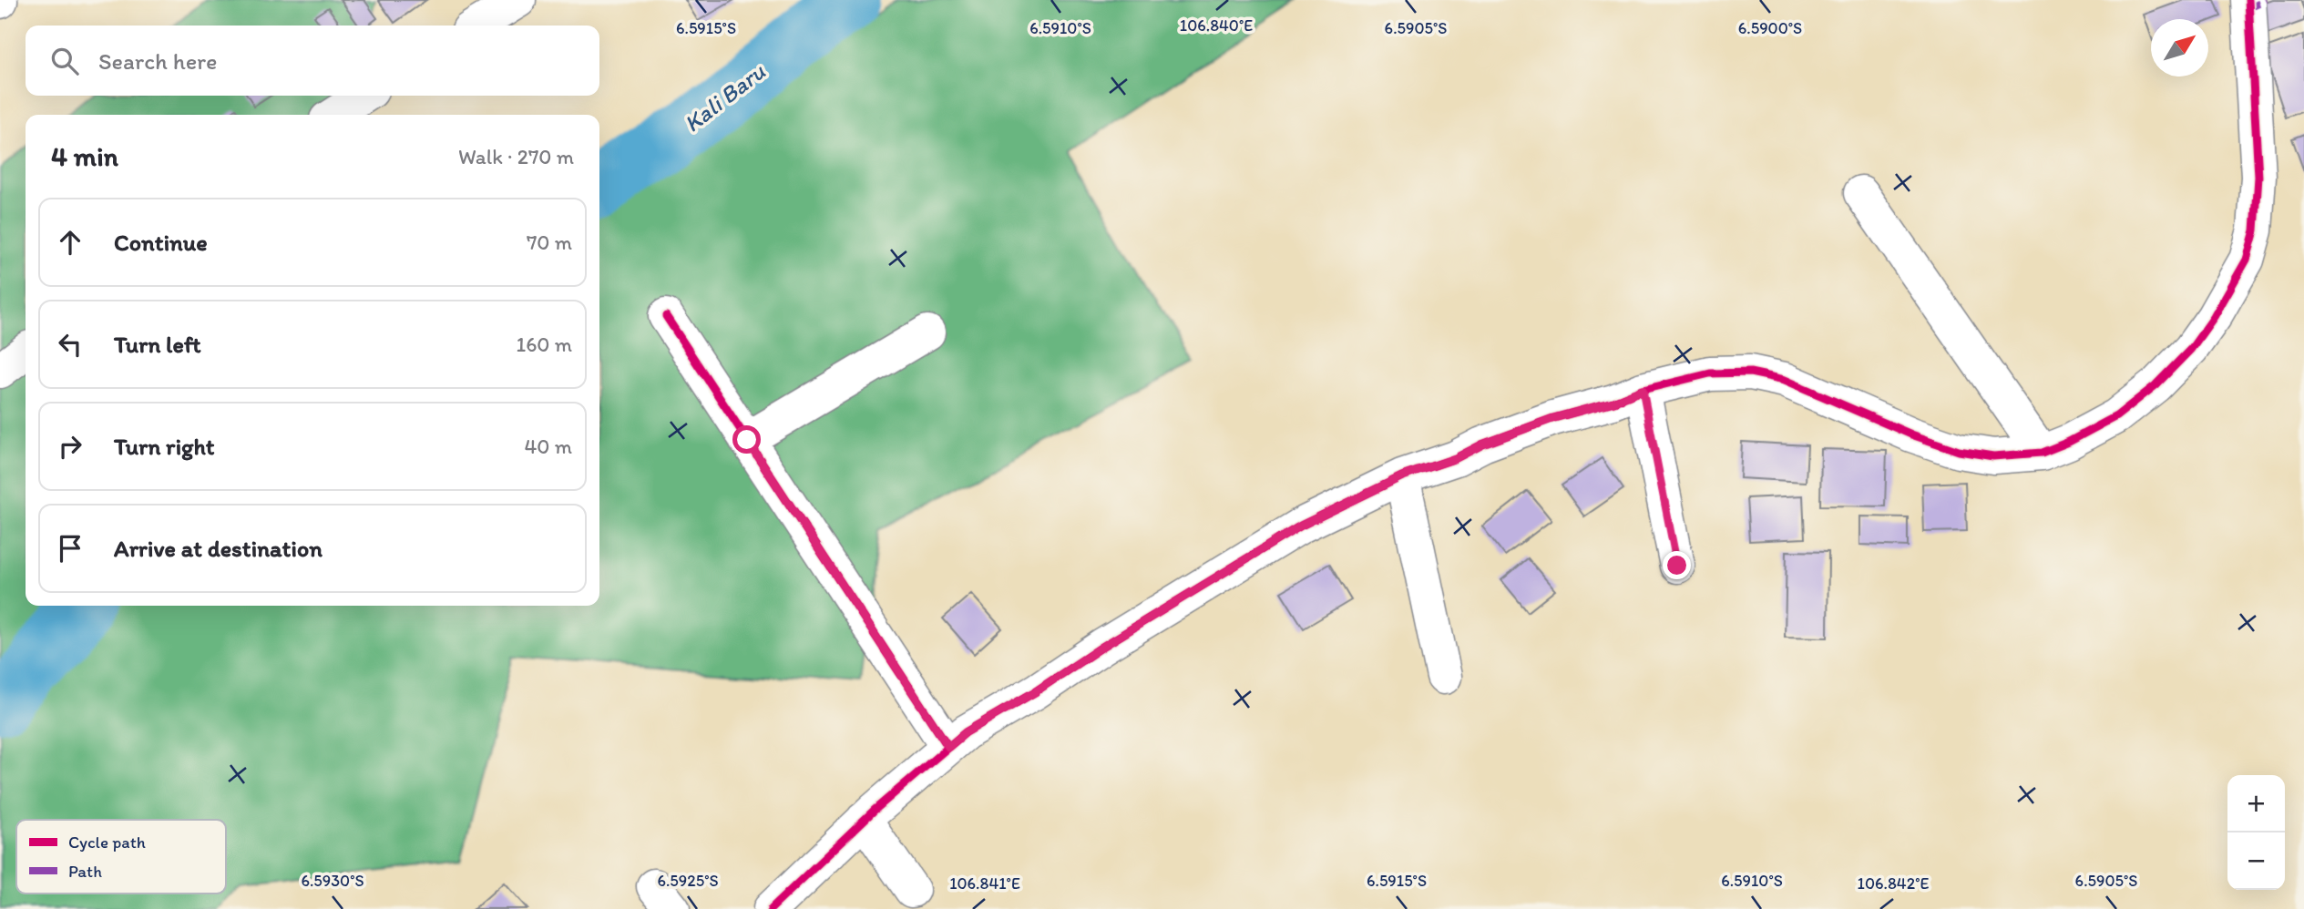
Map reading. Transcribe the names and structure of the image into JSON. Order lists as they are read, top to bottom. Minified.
{"water":["Kali Baru"],"legend":["Cycle path","Path"],"north":"top right","page":{"search":"Search here","heading":["4 min","Walk · 270 m"],"list":[["Continue","70 m"],["Turn left","160 m"],["Turn right","40 m"],"Arrive at destination"],"map_buttons":["+","−"]},"coordinates":["106.840°E","6.5910°S","6.5915°S","6.5905°S","6.5900°S","6.5930°S","6.5925°S","106.841°E","106.842°E"]}
